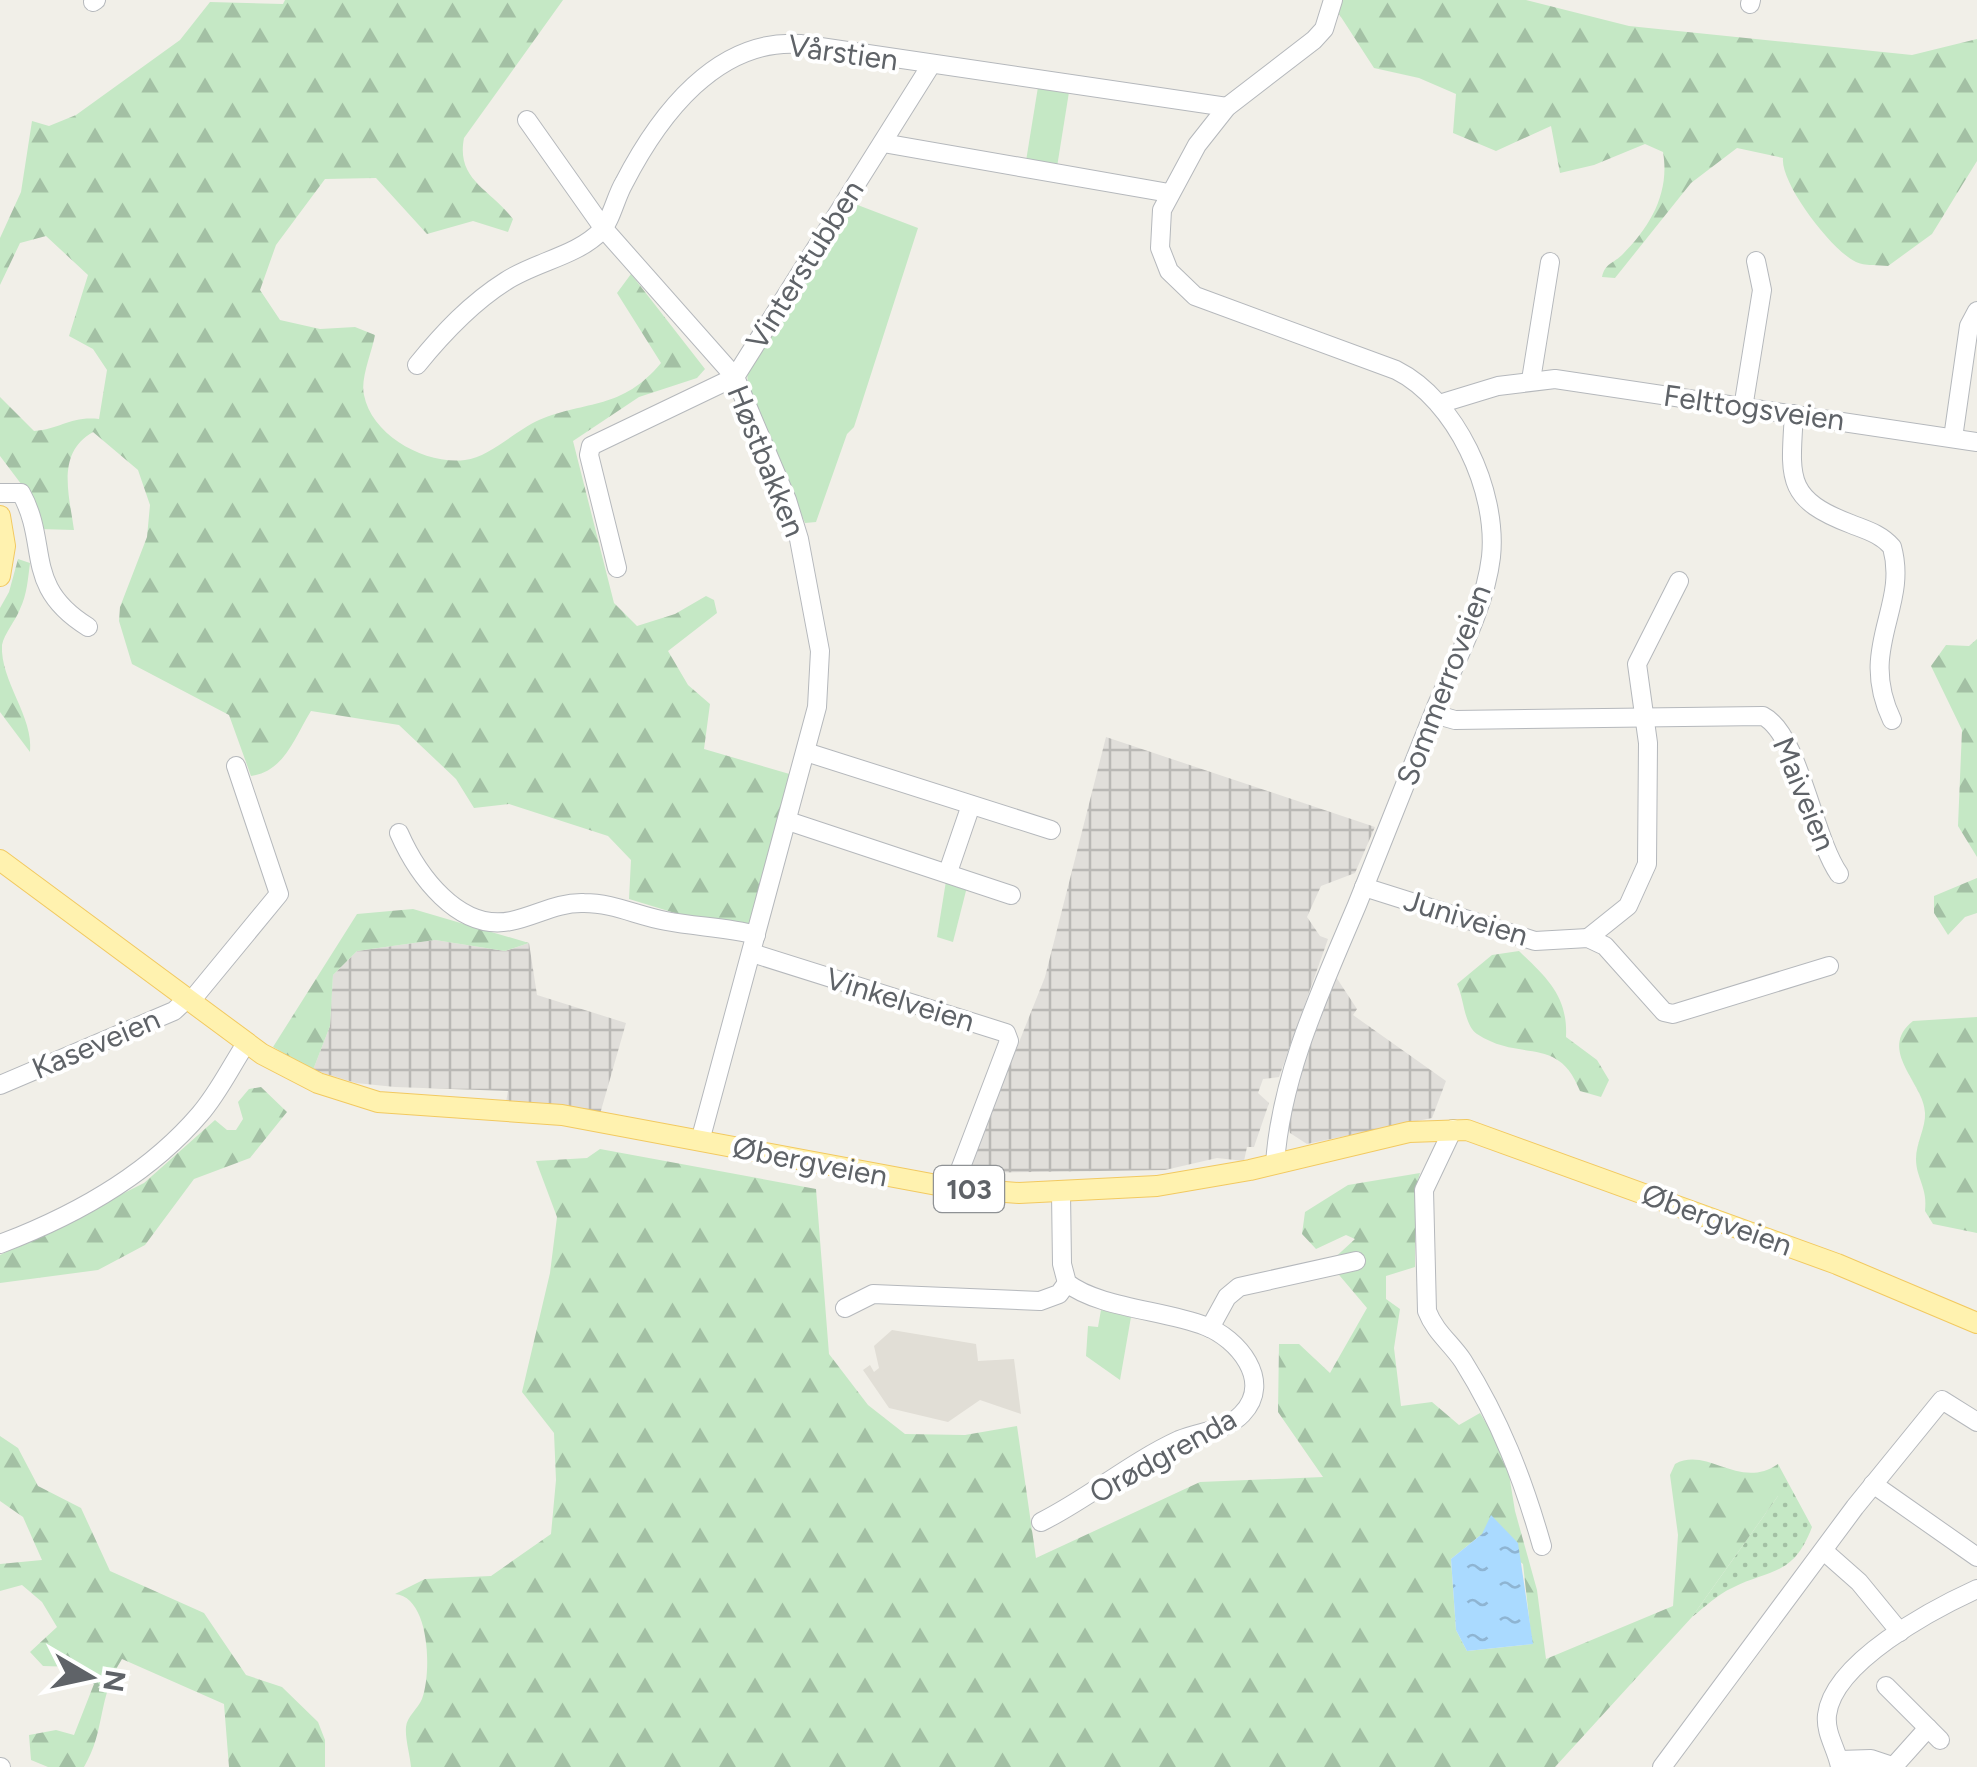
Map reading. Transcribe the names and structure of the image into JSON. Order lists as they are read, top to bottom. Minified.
{"streets":{"main road":["Øbergveien","103"],"street":["Vårstien","Vinterstubben","Felttogsveien","Høstbakken","Sommerroveien","Maiveien","Juniveien","Vinkelveien","Kaseveien","Orødgrenda"]},"crossings":[["Vårstien","Vinterstubben"],["Vårstien","Høstbakken"],["Vårstien","Sommerroveien"],["Vinterstubben","Høstbakken"],["Felttogsveien","Sommerroveien"],["Høstbakken","Vinkelveien"],["Høstbakken","Øbergveien"],["Sommerroveien","Maiveien"],["Sommerroveien","Juniveien"],["Sommerroveien","Øbergveien"],["Vinkelveien","Øbergveien"],["Kaseveien","Øbergveien"]],"north":"right"}
